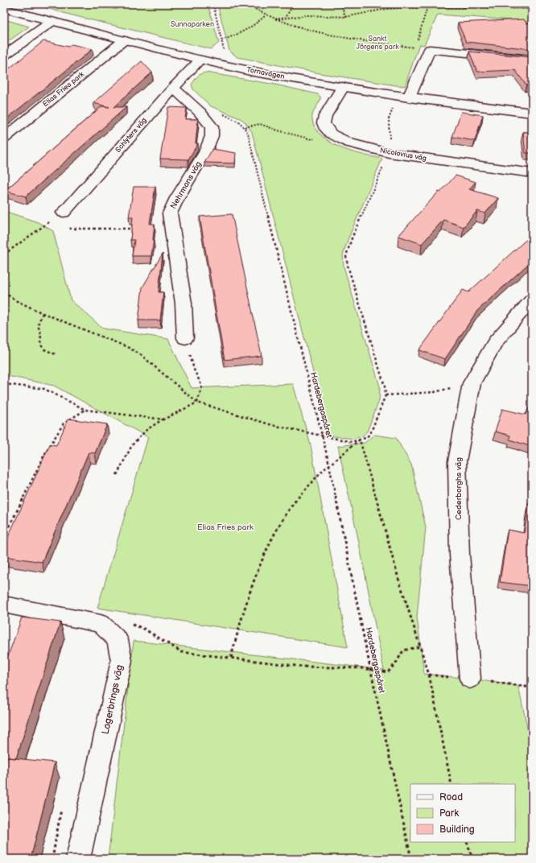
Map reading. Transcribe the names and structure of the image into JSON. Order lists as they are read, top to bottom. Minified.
{"streets":{"street":["Tornavägen","Elias Fries park","Schlyters väg","Nicolovius väg","Nehrmans väg","Cederborghs väg","Lagerbrings väg"],"path":["Hardebergaspåret"]},"crossings":[["Tornavägen","Elias Fries park"],["Tornavägen","Schlyters väg"],["Schlyters väg","Nehrmans väg"]],"parks":["Sunnaparken","Sankt Jörgens park","Elias Fries park"],"legend":["Road","Park","Building"]}
